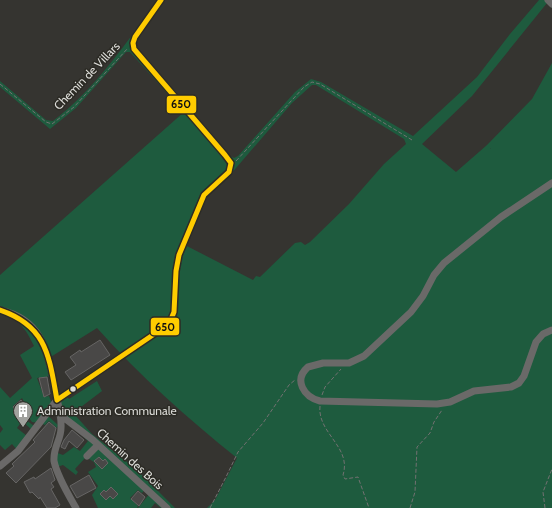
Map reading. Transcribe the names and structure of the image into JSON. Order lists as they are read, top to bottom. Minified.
{"streets":{"street":["Chemin de Villars","Chemin des Bois"]},"places":{"building":["Administration Communale"]},"lines":["transit line 650"]}
